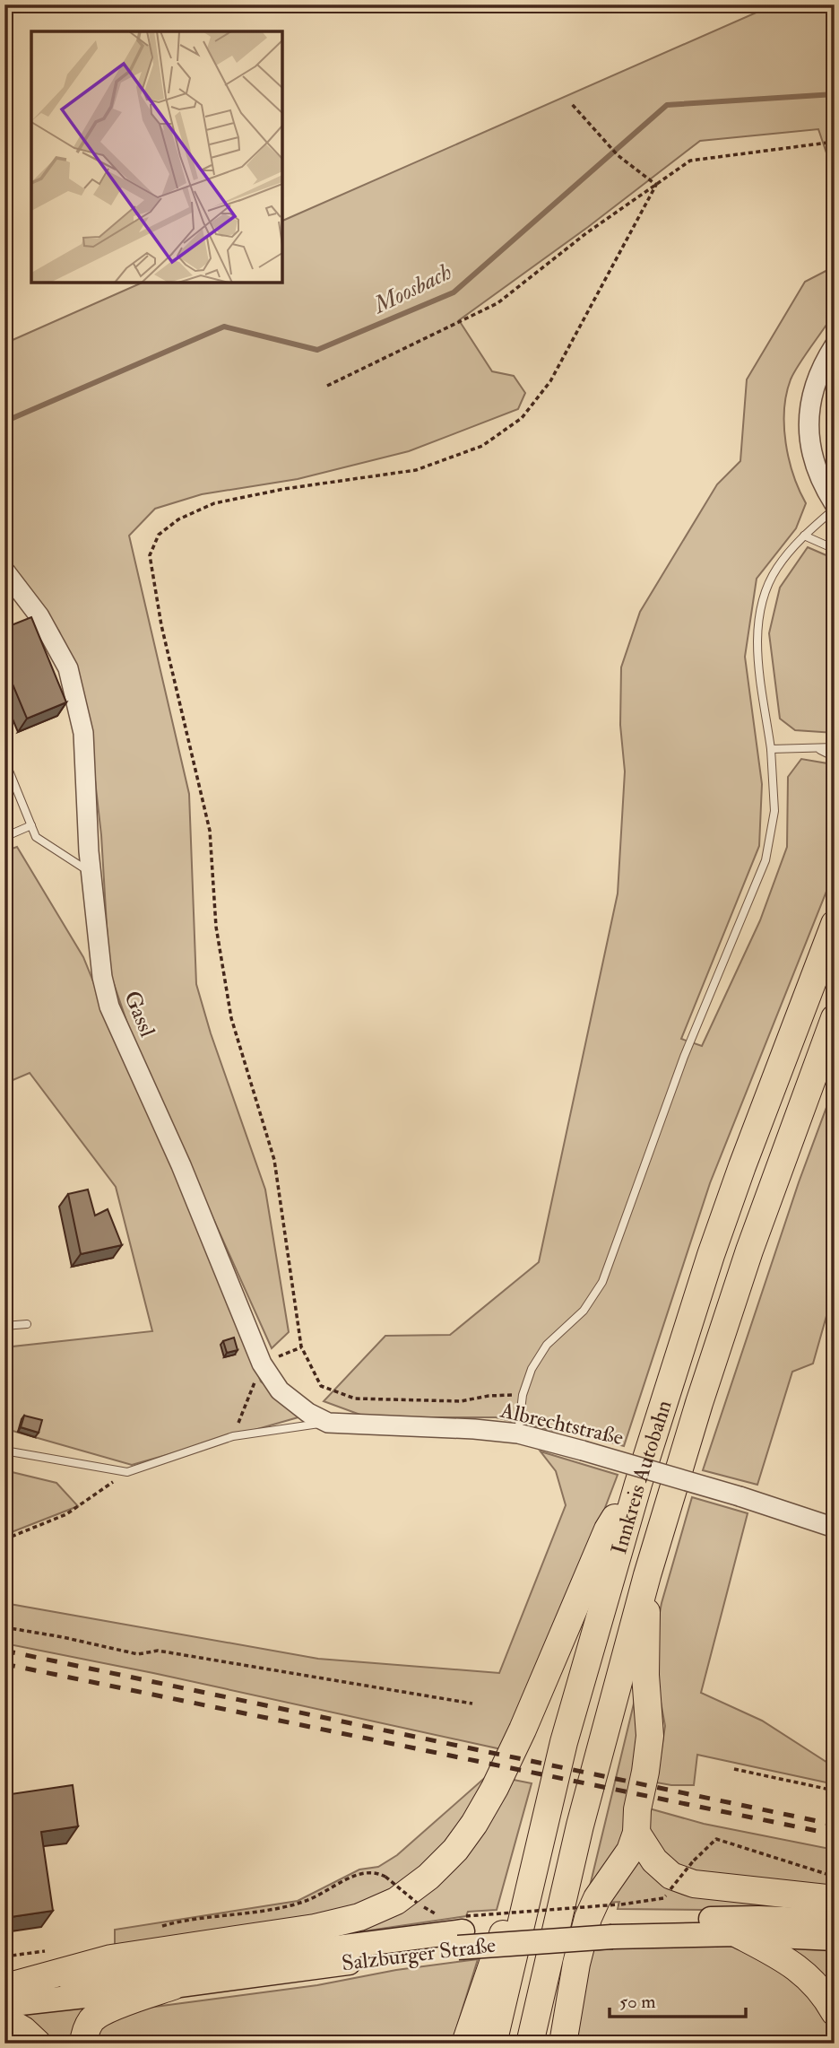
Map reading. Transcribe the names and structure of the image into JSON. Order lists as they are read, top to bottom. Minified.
{"streets":{"highway":["Innkreis Autobahn"],"main road":["Salzburger Straße"],"street":["Gassl","Albrechtstraße"]},"crossings":[["Gassl","Albrechtstraße"]],"water":["Moosbach"],"scale_bar":"50 m"}
